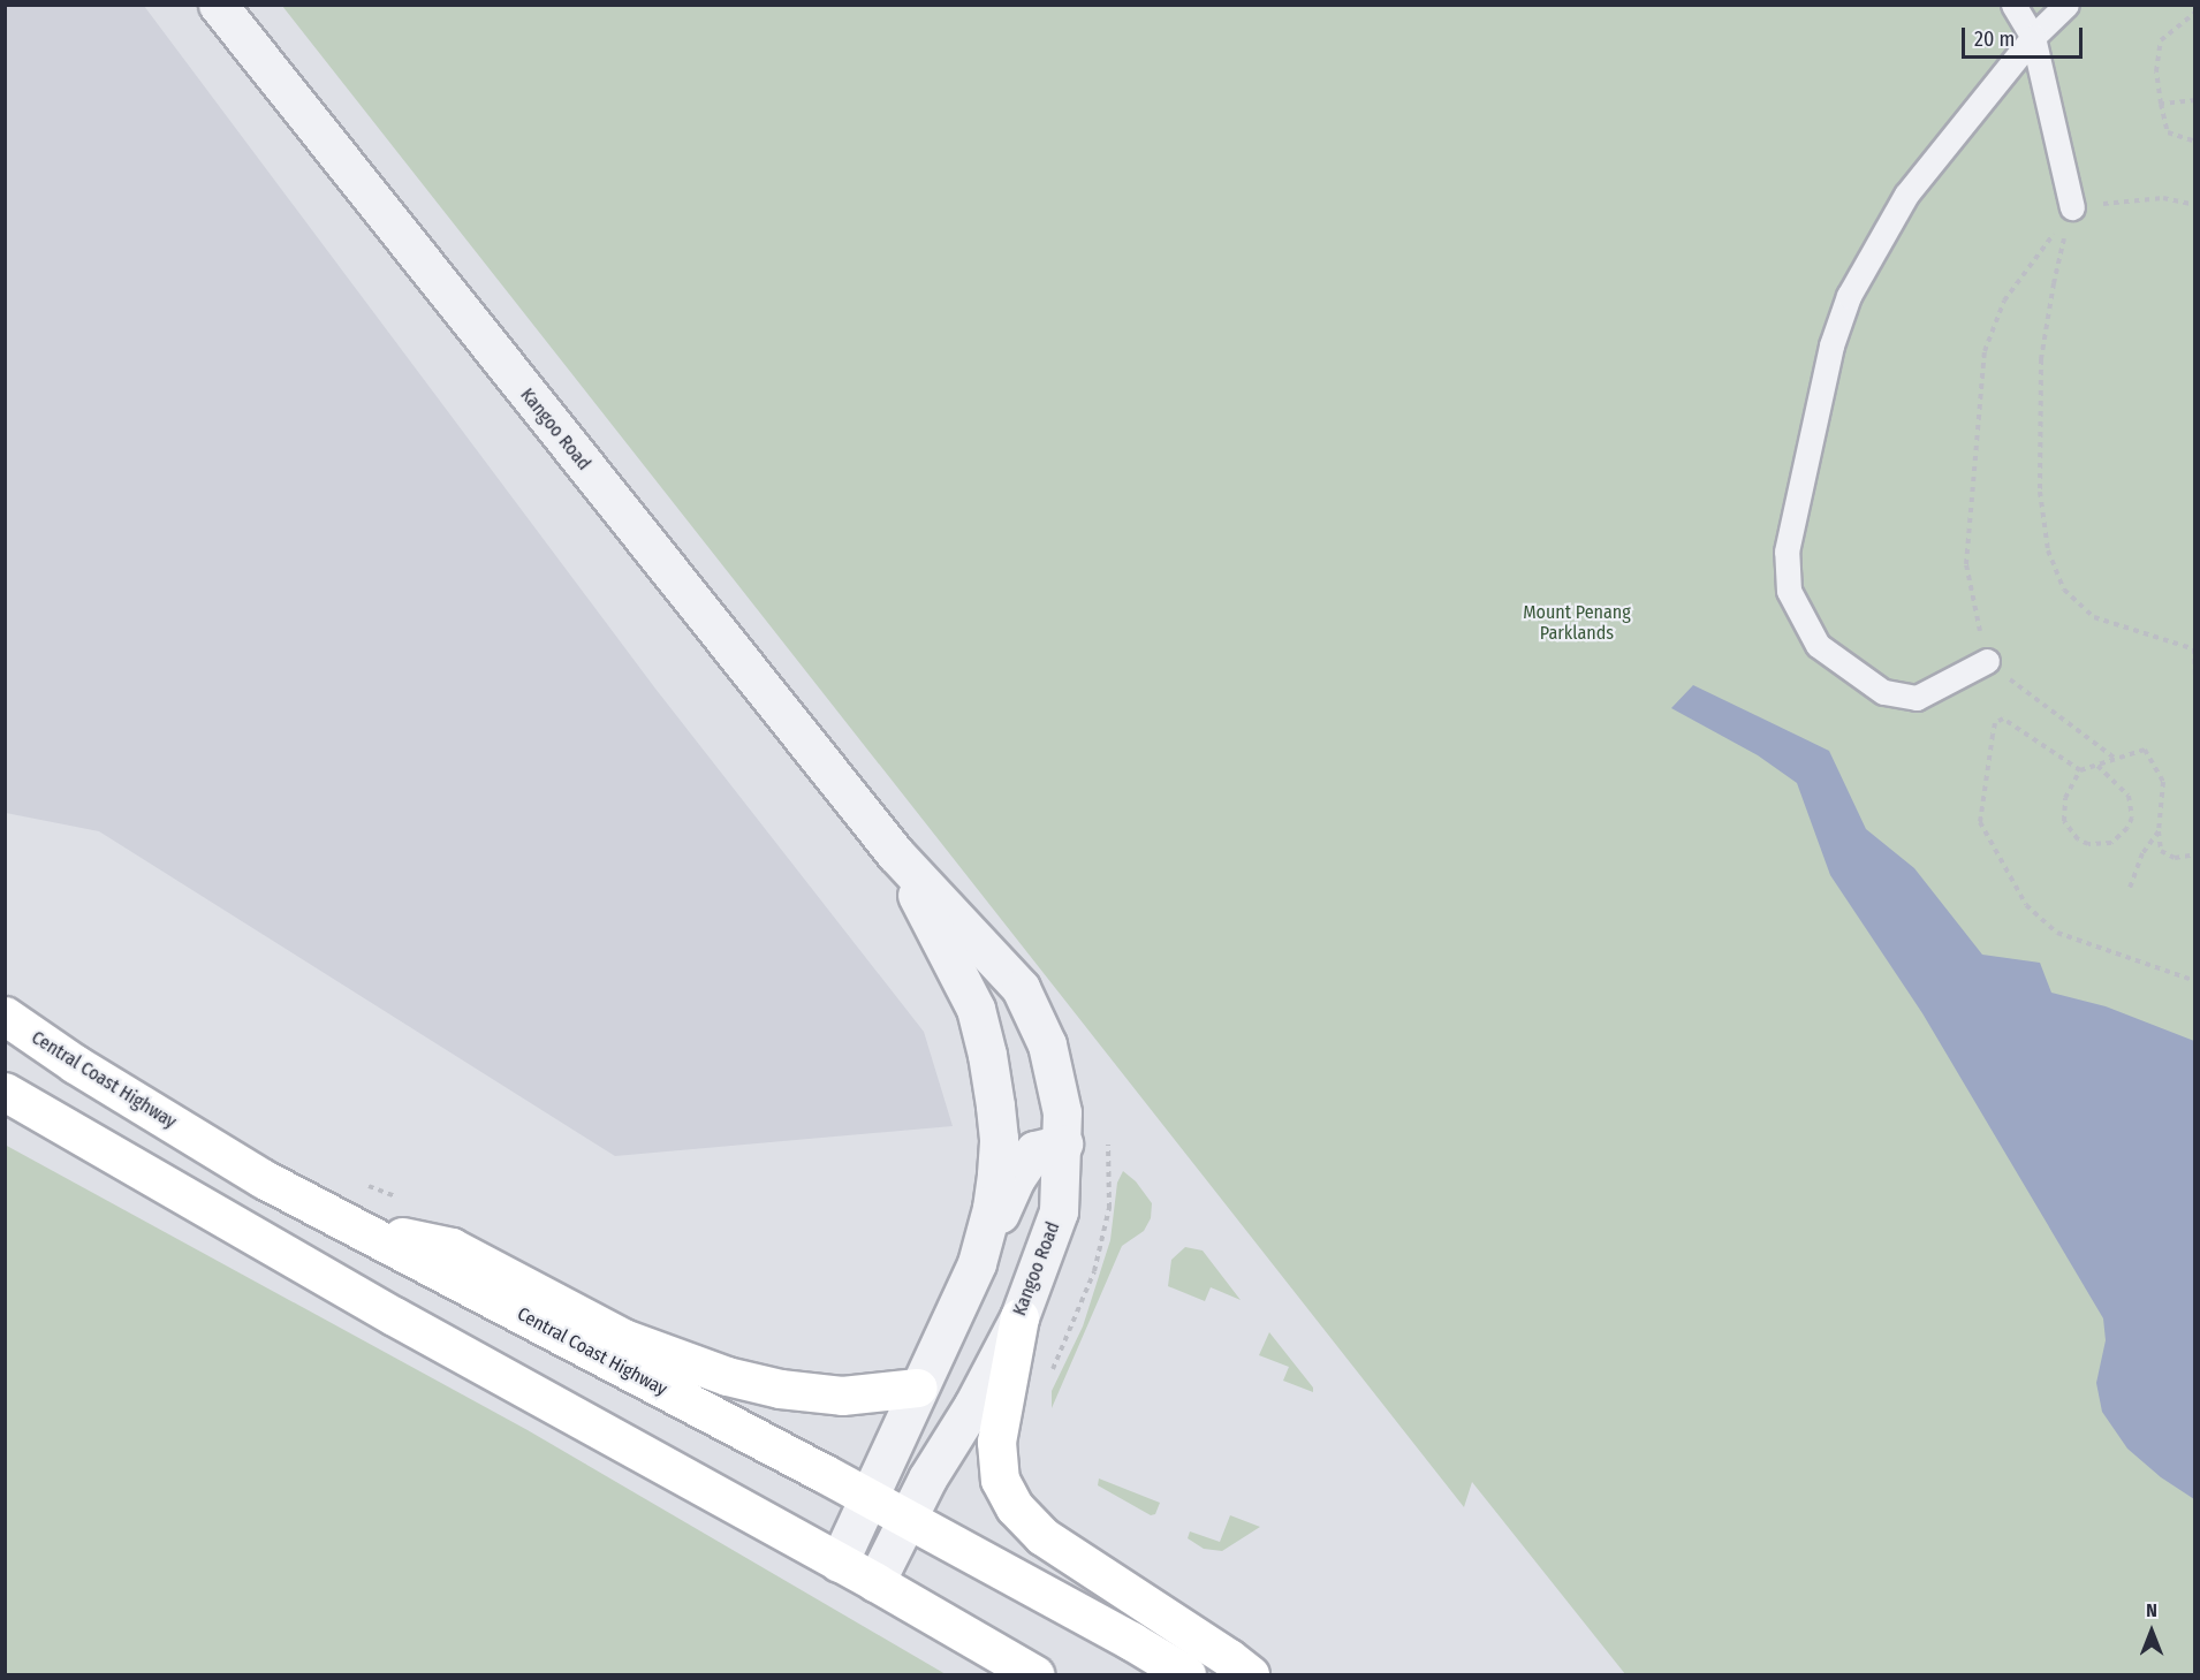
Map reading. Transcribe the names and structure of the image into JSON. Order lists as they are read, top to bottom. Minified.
{"streets":{"highway":["Central Coast Highway"],"street":["Kangoo Road"]},"crossings":[["Kangoo Road","Central Coast Highway"]],"parks":["Mount Penang Parklands"],"scale_bar":"20 m","north":"top"}
